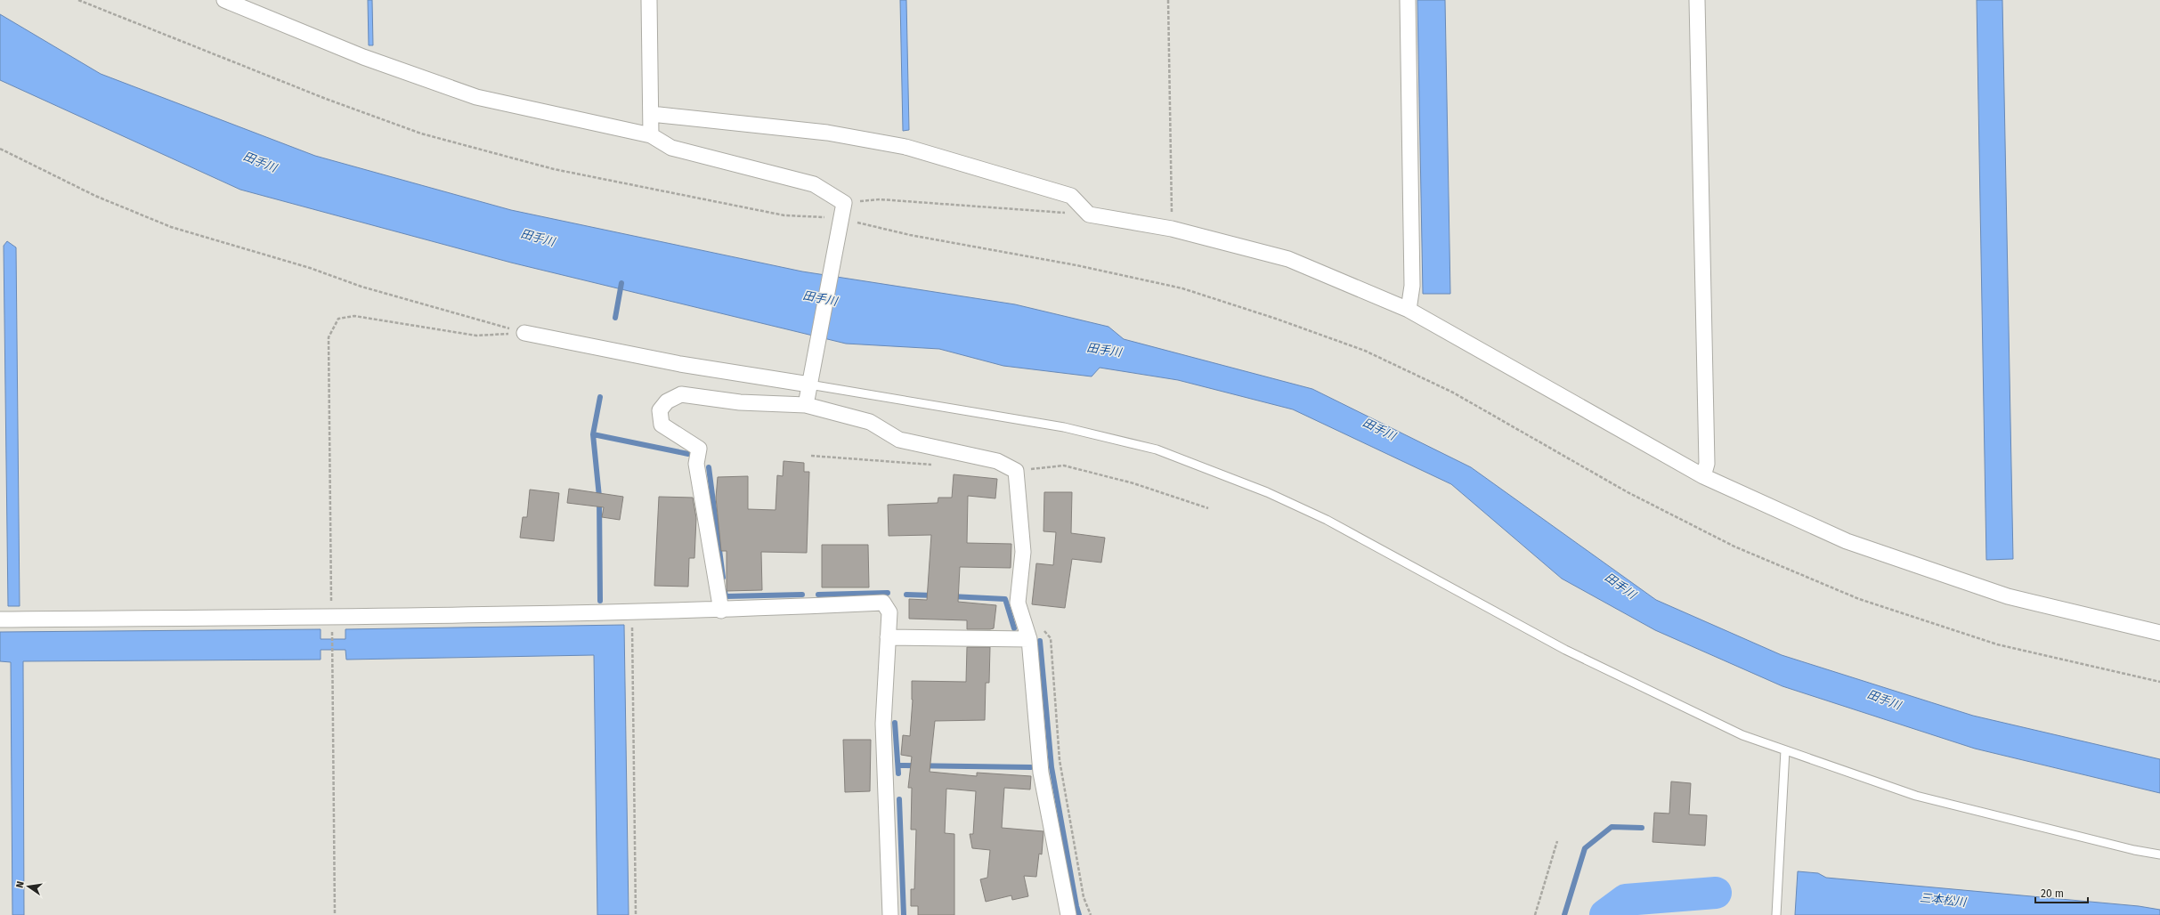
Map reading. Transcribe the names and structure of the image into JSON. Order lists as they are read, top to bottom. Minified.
{"water":["田手川","三本松川"],"scale_bar":"20 m","north":"left"}
